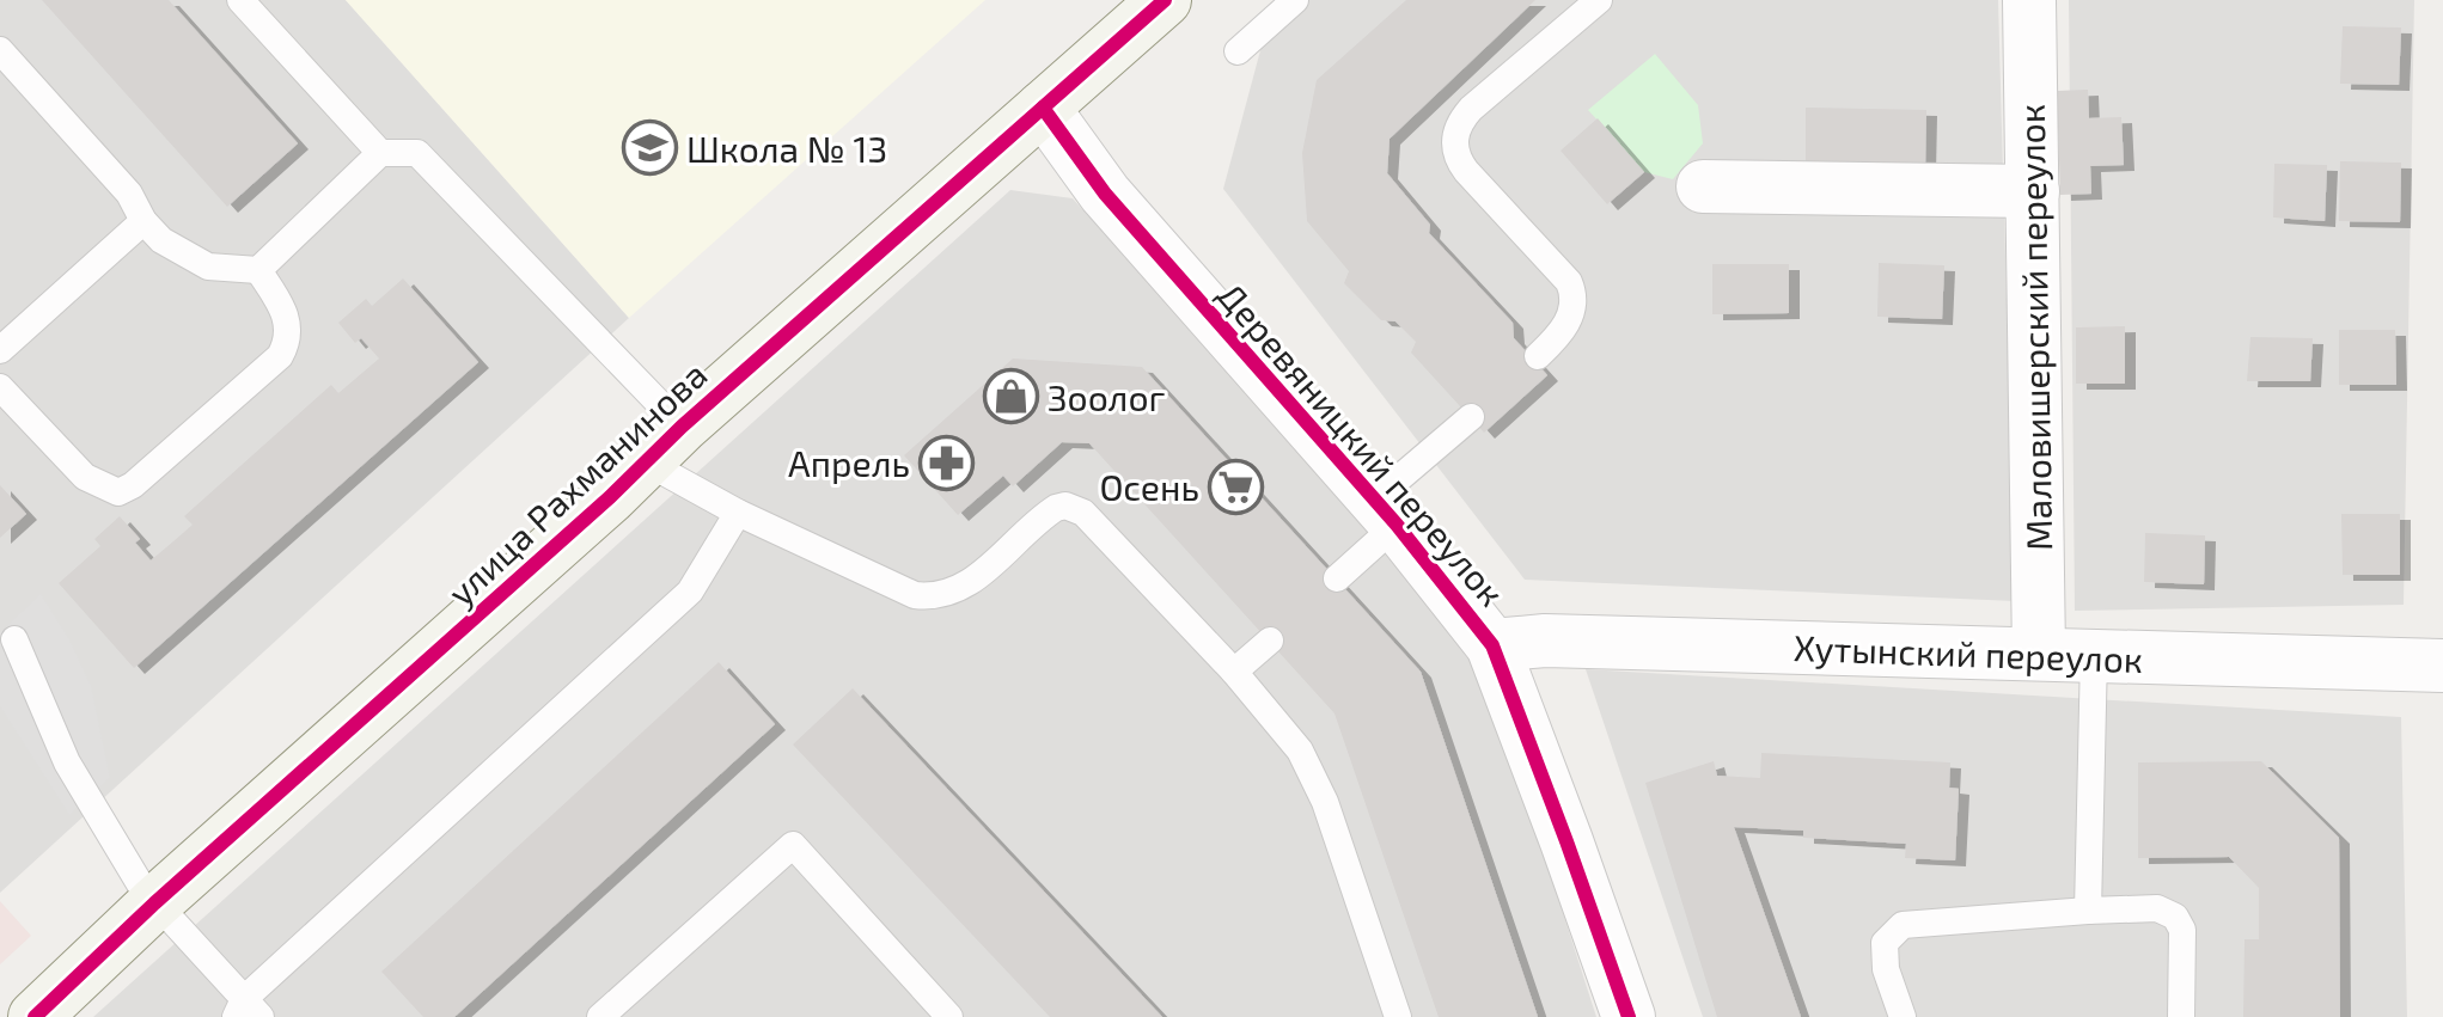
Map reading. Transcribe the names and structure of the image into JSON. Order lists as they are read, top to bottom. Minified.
{"streets":{"street":["Маловишерский переулок","Деревяницкий переулок","улица Рахманинова","Хутынский переулок"]},"crossings":[["Маловишерский переулок","Хутынский переулок"],["Деревяницкий переулок","улица Рахманинова"],["Деревяницкий переулок","Хутынский переулок"]],"places":{"school or university":["Школа № 13"],"shop":["Зоолог"],"pharmacy":["Апрель"],"supermarket":["Осень"]}}
